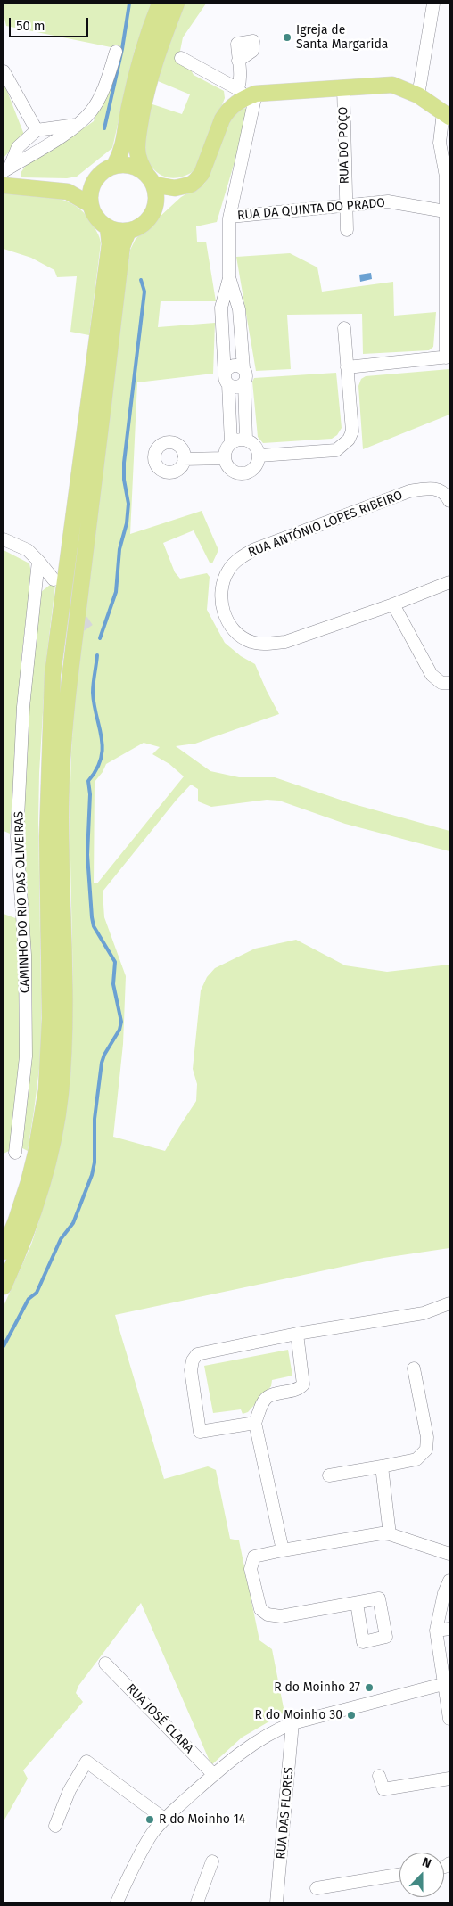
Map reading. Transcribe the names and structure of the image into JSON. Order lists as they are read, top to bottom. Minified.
{"streets":{"street":["RUA DO POÇO","RUA DA QUINTA DO PRADO","RUA ANTÓNIO LOPES RIBEIRO","CAMINHO DO RIO DAS OLIVEIRAS","RUA JOSÉ CLARA","RUA DAS FLORES"]},"crossings":[["RUA DO POÇO","RUA DA QUINTA DO PRADO"]],"places":["Igreja de Santa Margarida","R do Moinho 27","R do Moinho 30","R do Moinho 14"],"scale_bar":"50 m","north":"top"}
